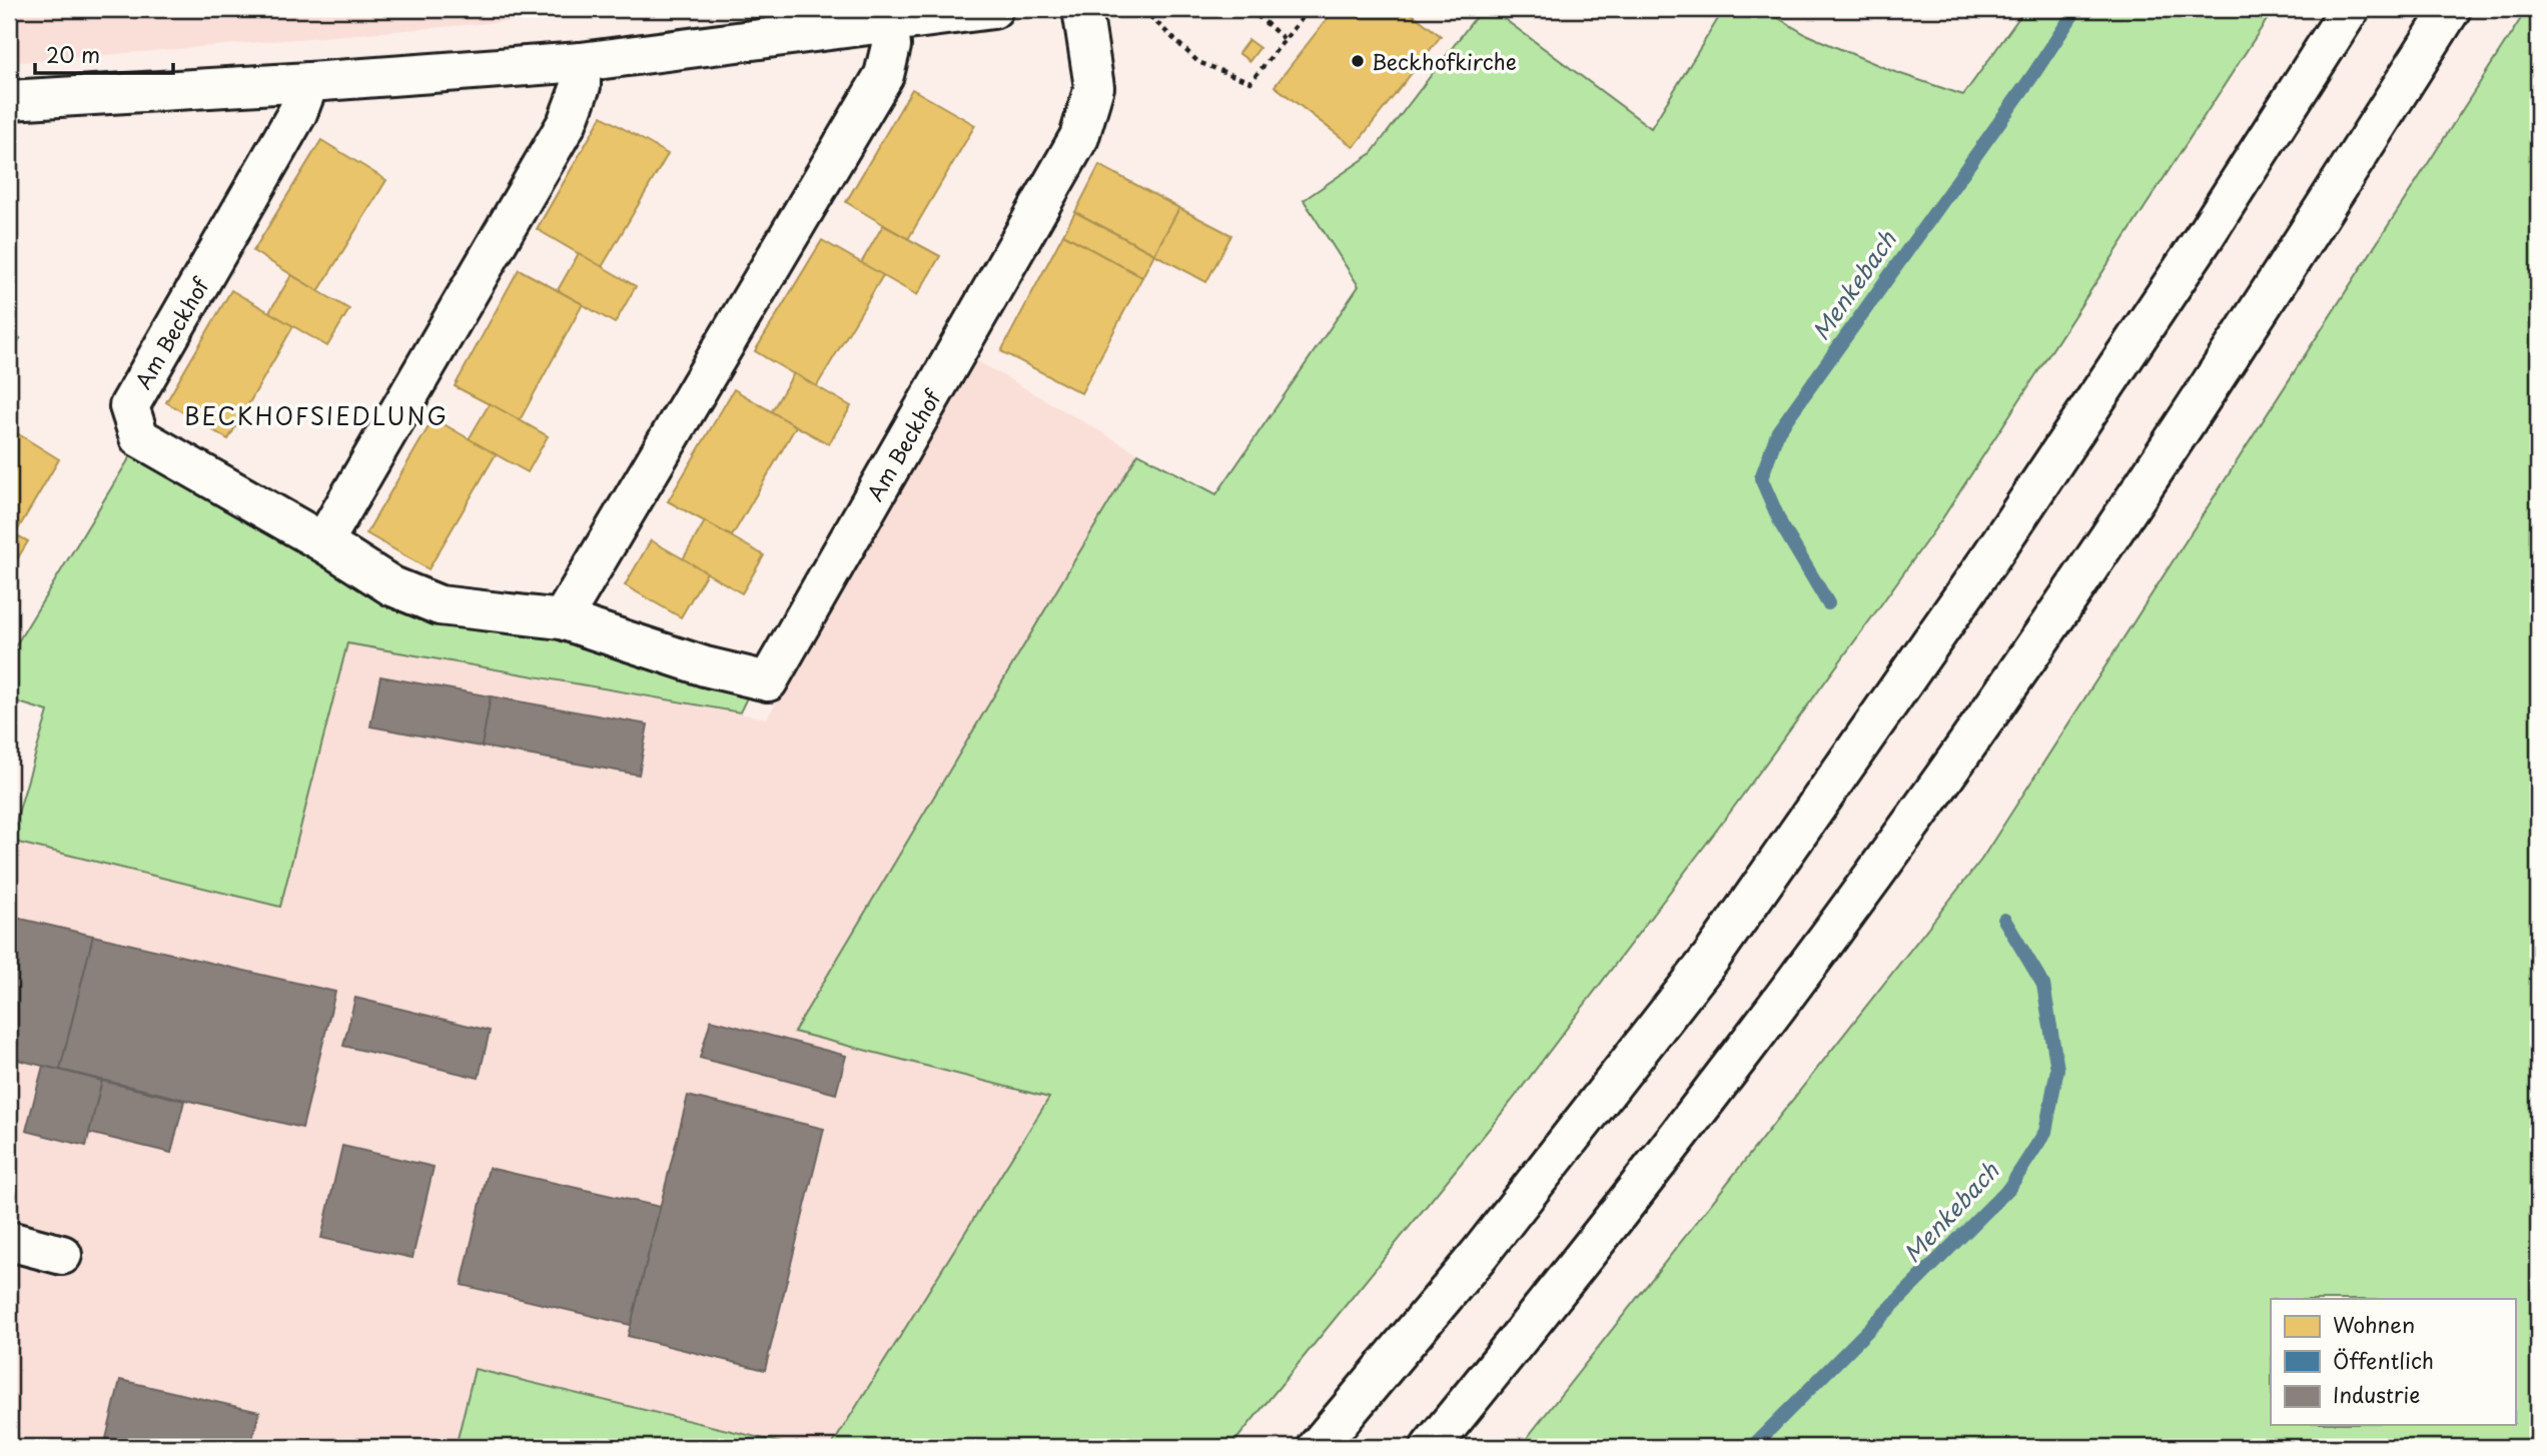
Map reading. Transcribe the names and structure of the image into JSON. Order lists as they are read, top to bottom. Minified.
{"streets":{"main road":["Am Beckhof"]},"districts":["BECKHOFSIEDLUNG"],"water":["Menkebach"],"places":["Beckhofkirche"],"legend":["Wohnen","Öffentlich","Industrie"],"scale_bar":"20 m"}
